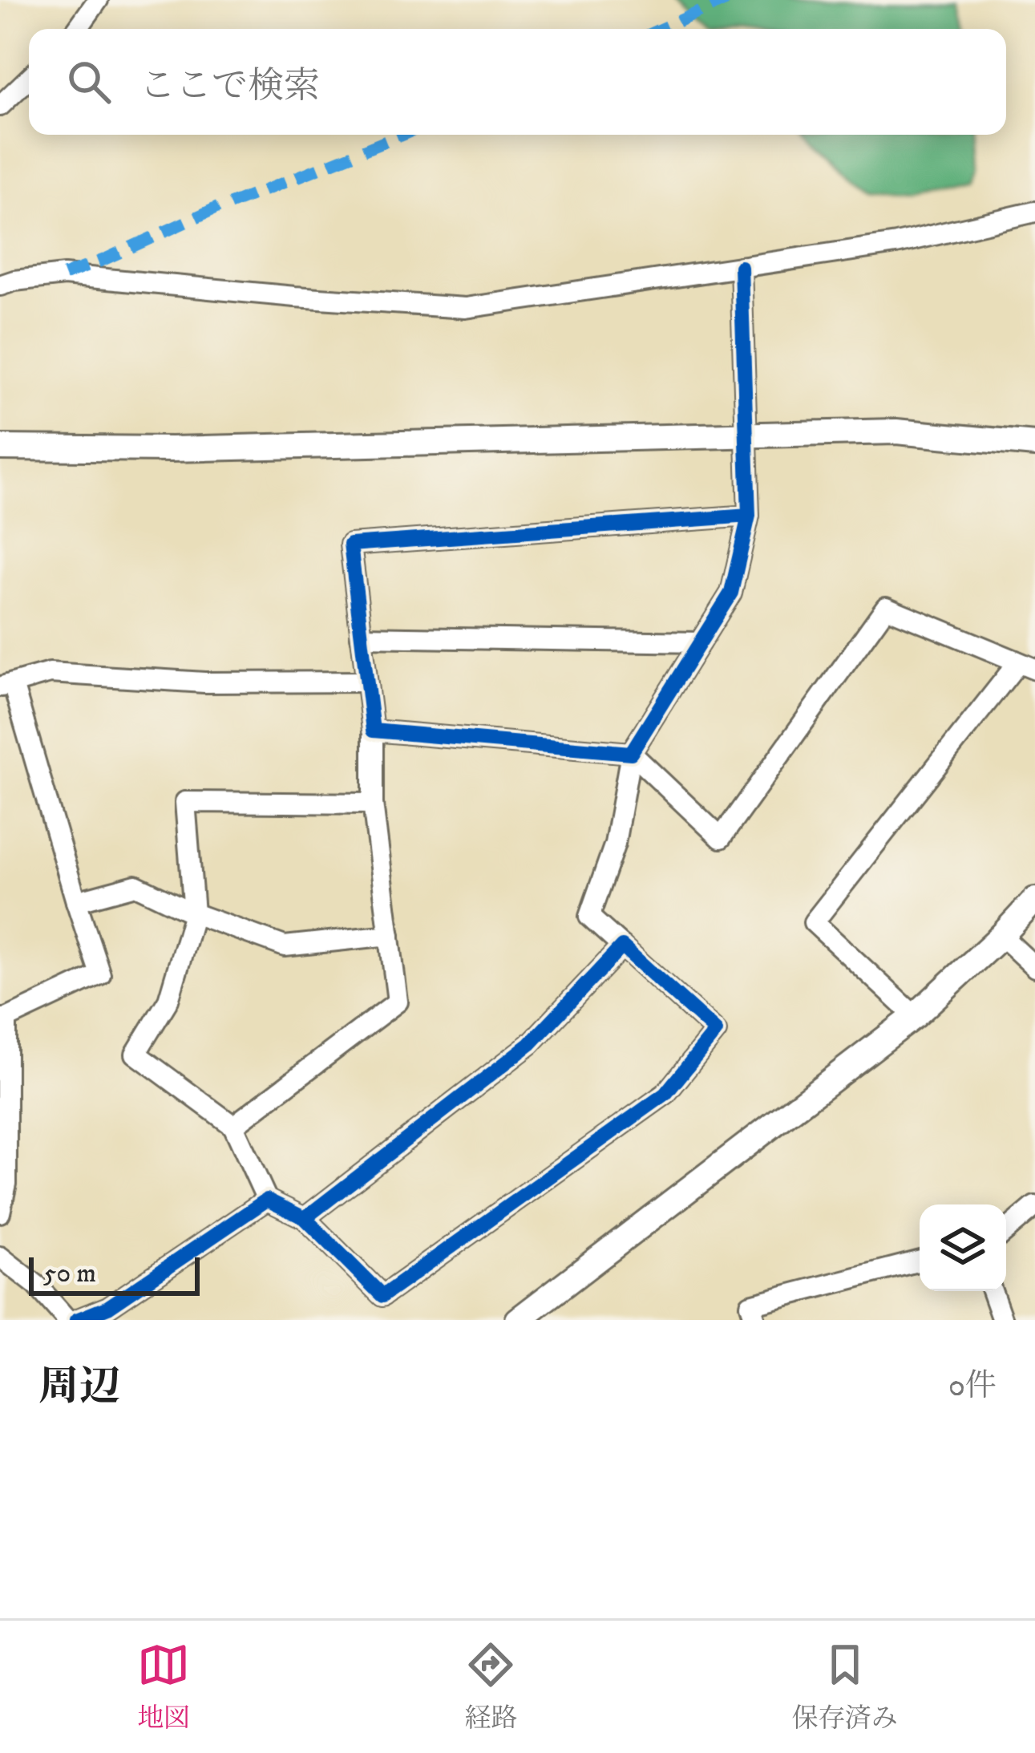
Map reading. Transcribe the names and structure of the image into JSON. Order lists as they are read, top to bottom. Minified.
{"scale_bar":"50 m","page":{"search":"ここで検索","scale":"50 m","heading":["周辺","0件"],"nav":["地図","経路","保存済み"]}}
